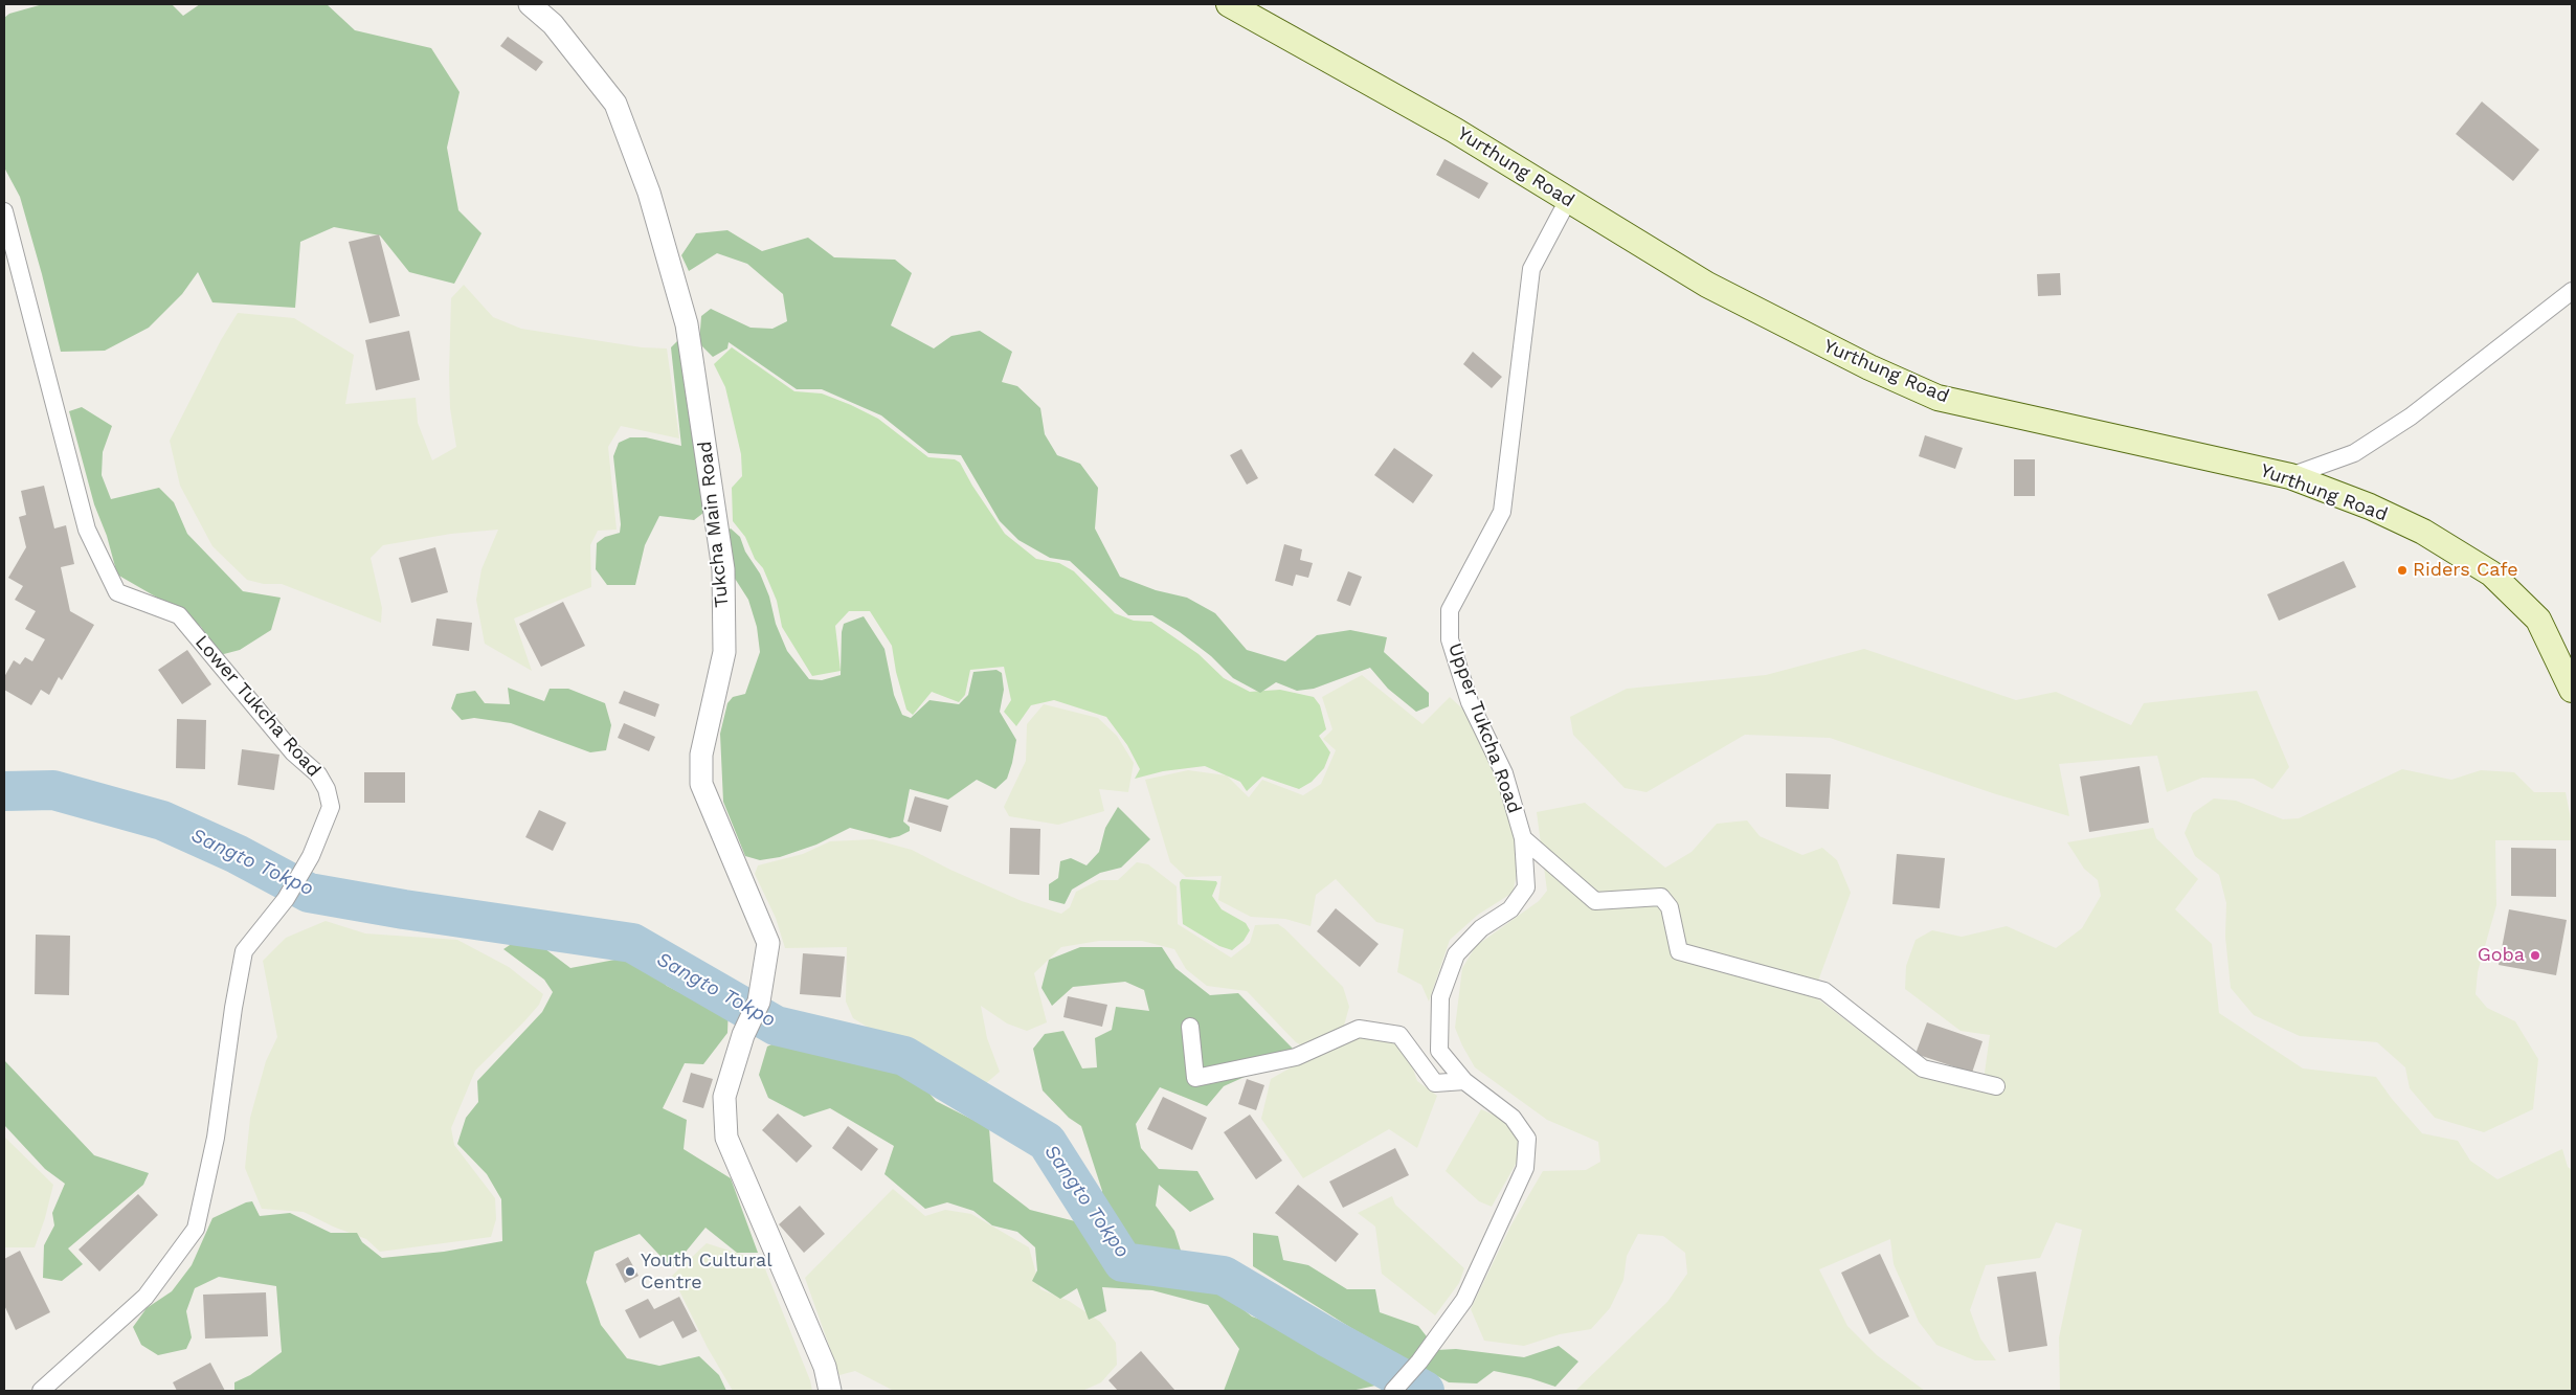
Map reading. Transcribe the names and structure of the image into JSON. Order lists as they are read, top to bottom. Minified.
{"streets":{"main road":["Yurthung Road"],"street":["Tukcha Main Road","Lower Tukcha Road","Upper Tukcha Road"]},"crossings":[["Yurthung Road","Upper Tukcha Road"]],"water":["Sangto Tokpo"],"places":["Riders Cafe","Goba","Youth Cultural Centre"]}
